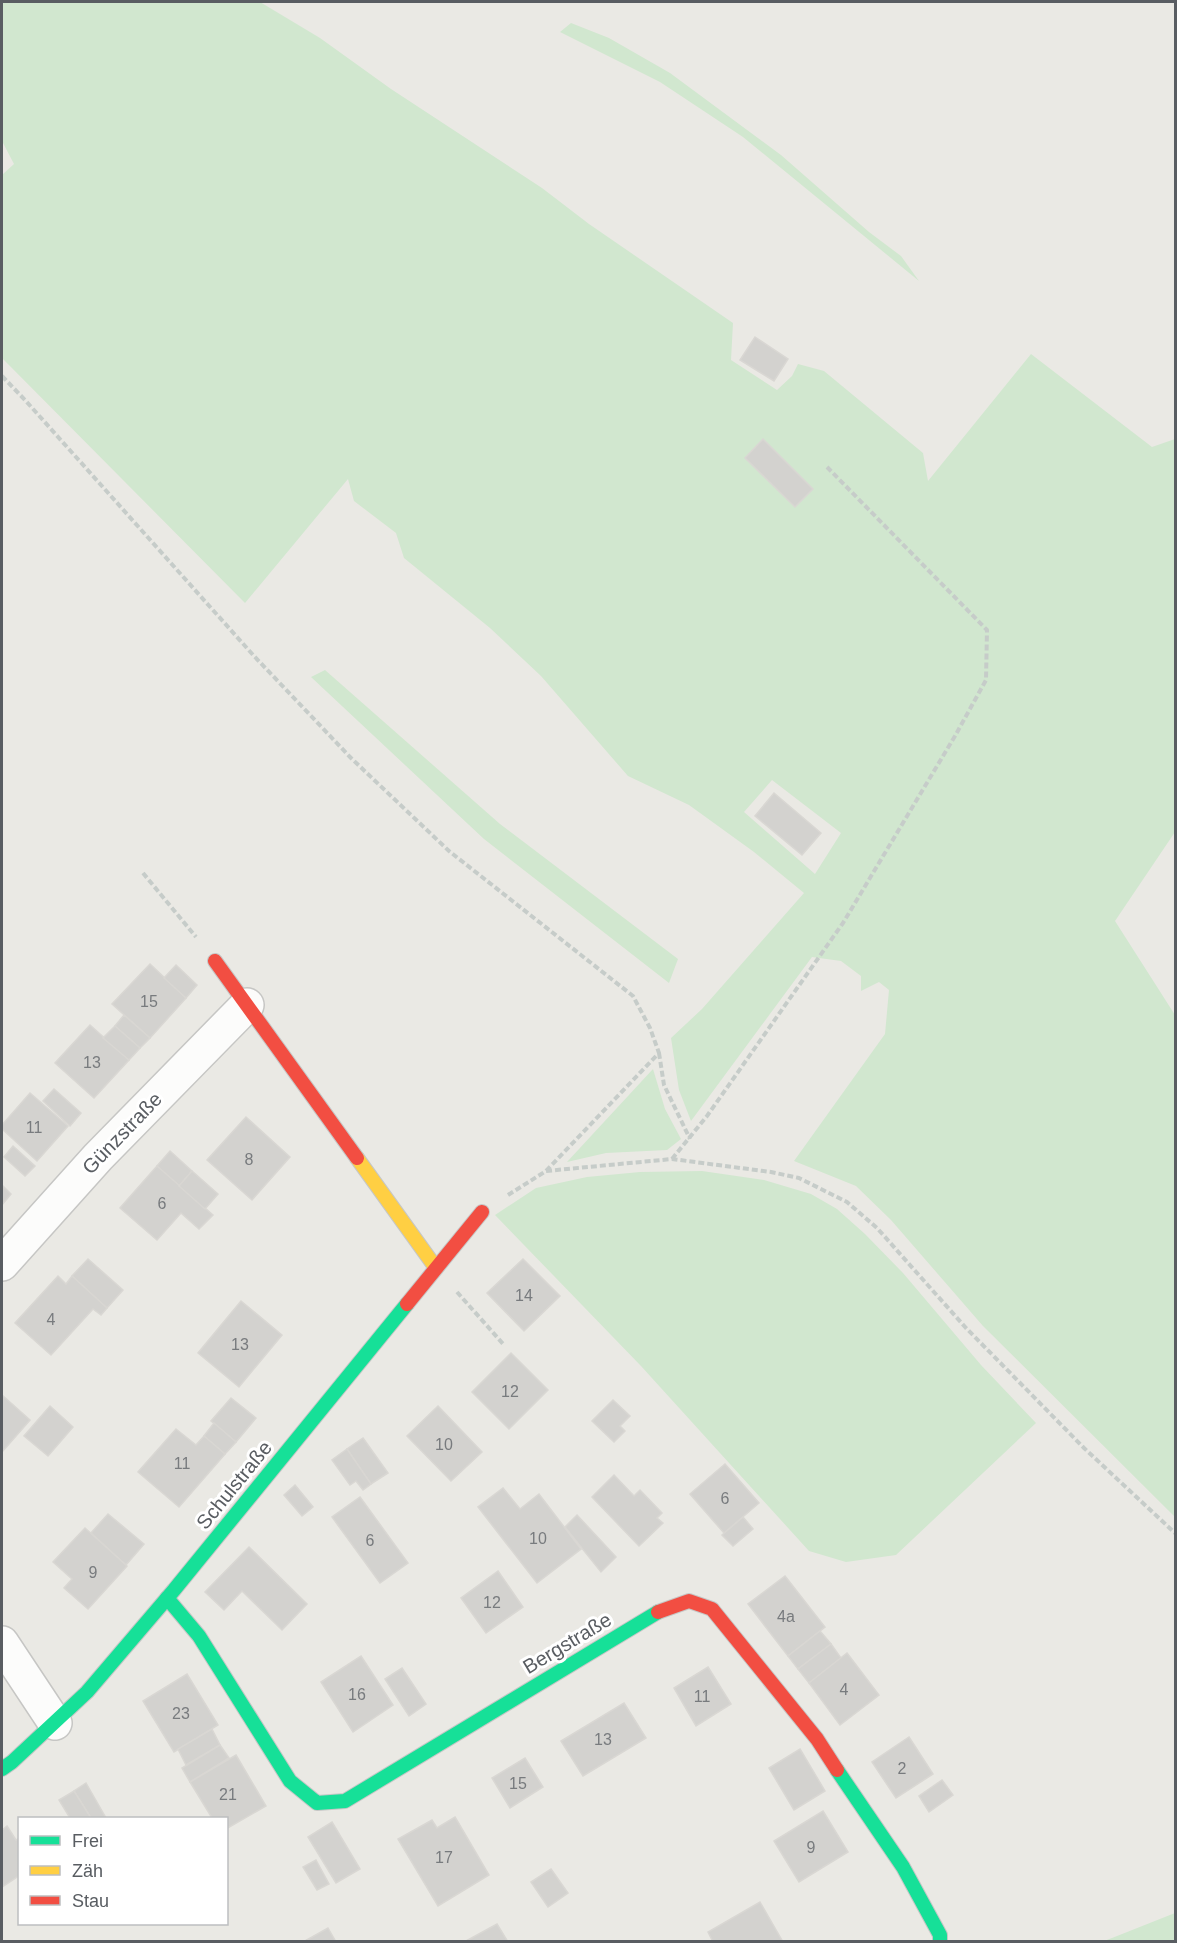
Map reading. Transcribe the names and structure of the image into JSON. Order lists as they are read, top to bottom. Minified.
{"streets":{"street":["Günzstraße","Schulstraße","Bergstraße"]},"crossings":[["Schulstraße","Bergstraße"]],"house_numbers":["15","13","11","8","6","14","4","13","12","10","11","6","10","6","9","12","4a","4","16","11","23","13","2","15","21","9","17"],"legend":["Frei","Zäh","Stau"]}
